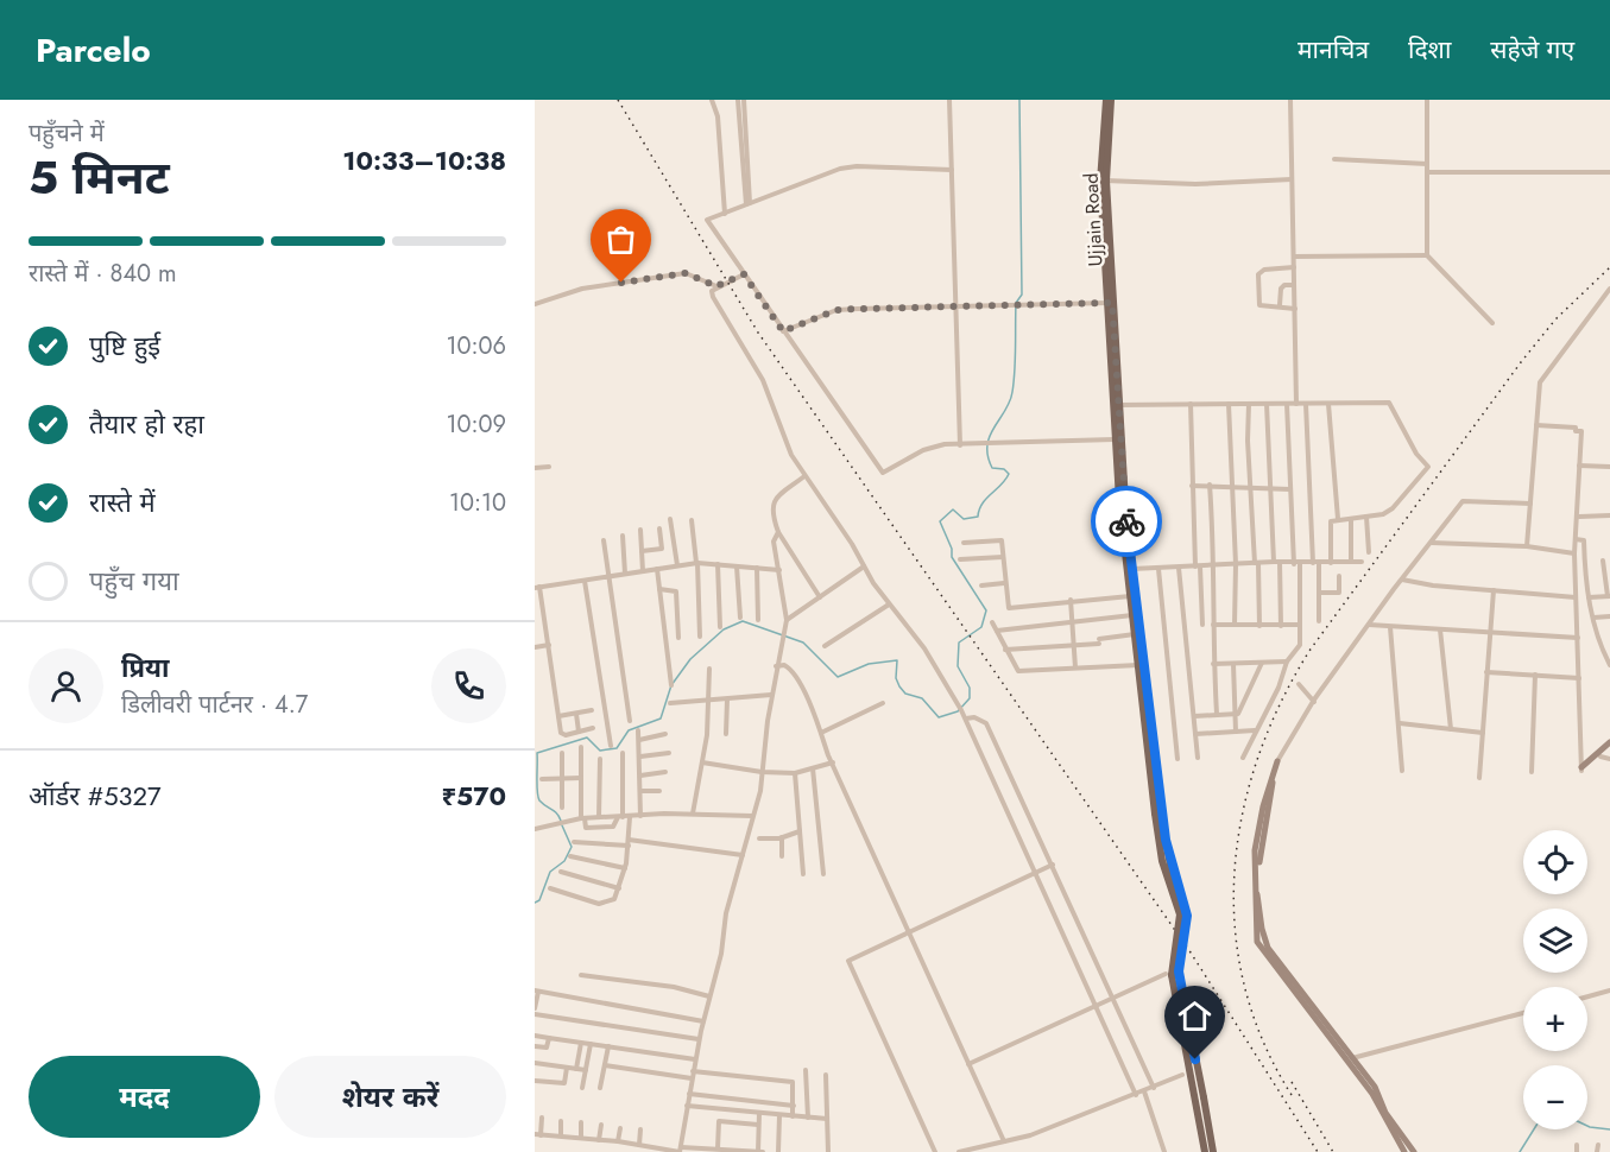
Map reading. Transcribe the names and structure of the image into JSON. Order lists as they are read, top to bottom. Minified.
{"streets":{"main road":["Ujjain Road"]},"page":{"header":"Parcelo","nav":["मानचित्र","दिशा","सहेजे गए"],"heading":["5 मिनट","पहुँचने में","10:33–10:38"],"panel":["प्रिया","डिलीवरी पार्टनर · 4.7","ऑर्डर #5327","₹570"],"bar":"रास्ते में · 840 m","list":[["पुष्टि हुई","10:06"],["तैयार हो रहा","10:09"],["रास्ते में","10:10"],"पहुँच गया"],"map_buttons":["+","−"],"buttons":["मदद","शेयर करें"]}}
